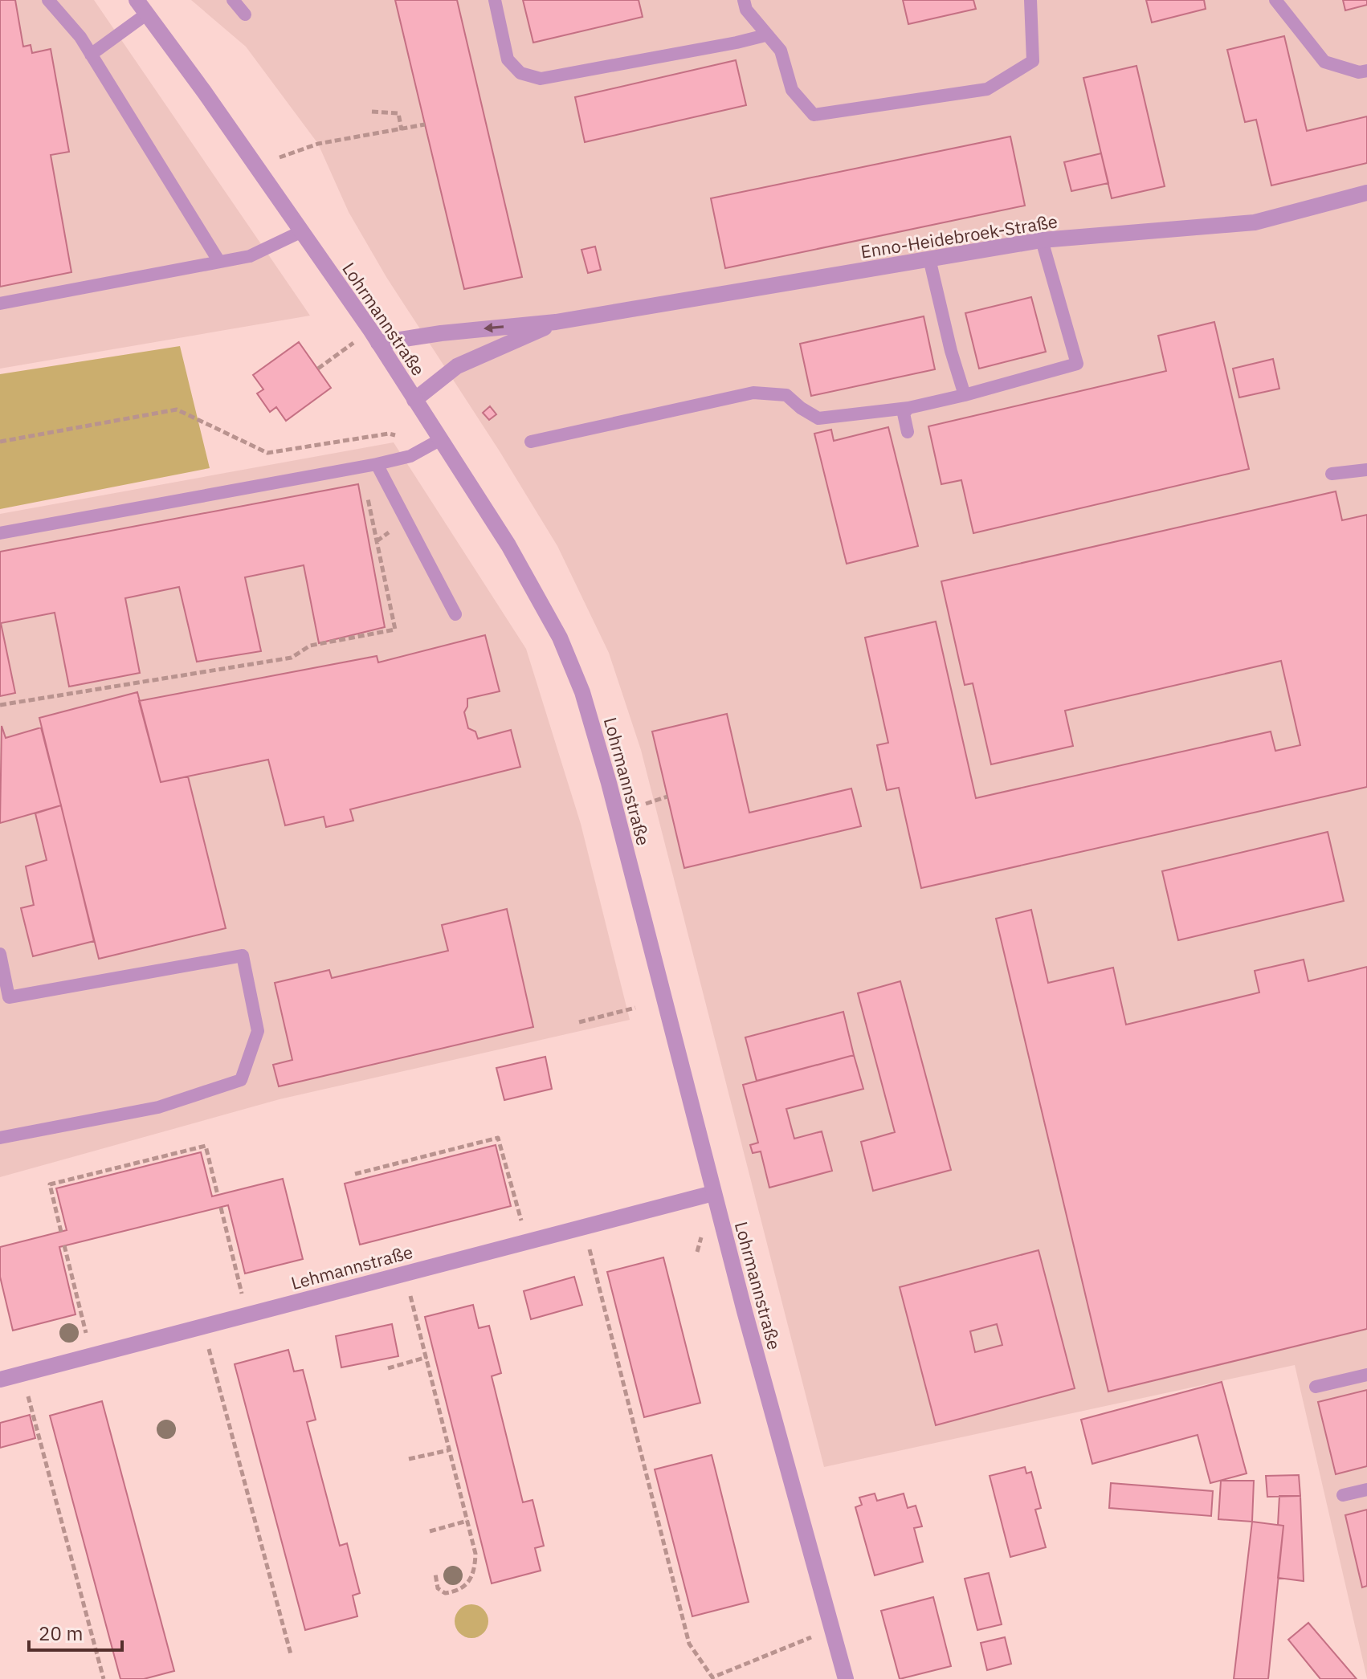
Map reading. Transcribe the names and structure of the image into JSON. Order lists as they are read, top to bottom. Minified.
{"streets":{"street":["Enno-Heidebroek-Straße","Lohrmannstraße","Lehmannstraße"]},"crossings":[["Enno-Heidebroek-Straße","Lohrmannstraße"],["Lohrmannstraße","Lehmannstraße"]],"scale_bar":"20 m"}
